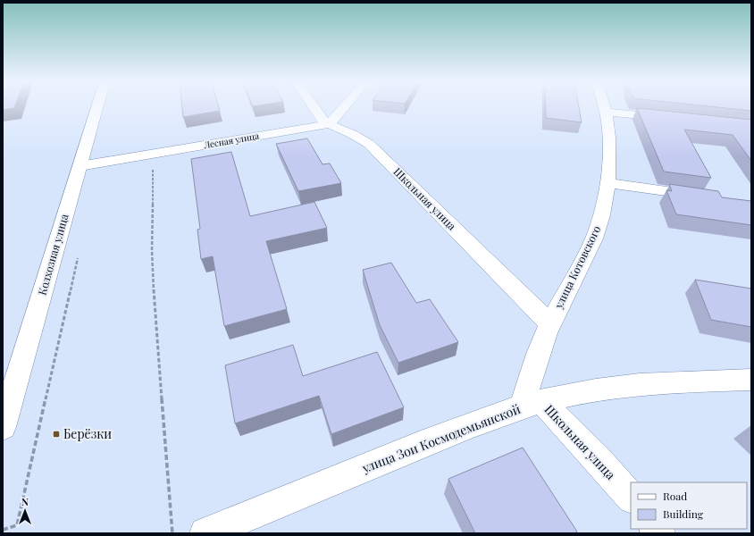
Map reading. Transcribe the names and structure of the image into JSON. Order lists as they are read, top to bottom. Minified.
{"streets":{"street":["Лесная улица","Школьная улица","Колхозная улица","улица Котовского","улица Зои Космодемьянской"]},"crossings":[["Лесная улица","Школьная улица"],["Лесная улица","Колхозная улица"],["Школьная улица","улица Котовского"],["Школьная улица","улица Зои Космодемьянской"],["улица Котовского","улица Зои Космодемьянской"]],"places":{"transit":["Берёзки"]},"legend":["Road","Building"],"north":"top"}
